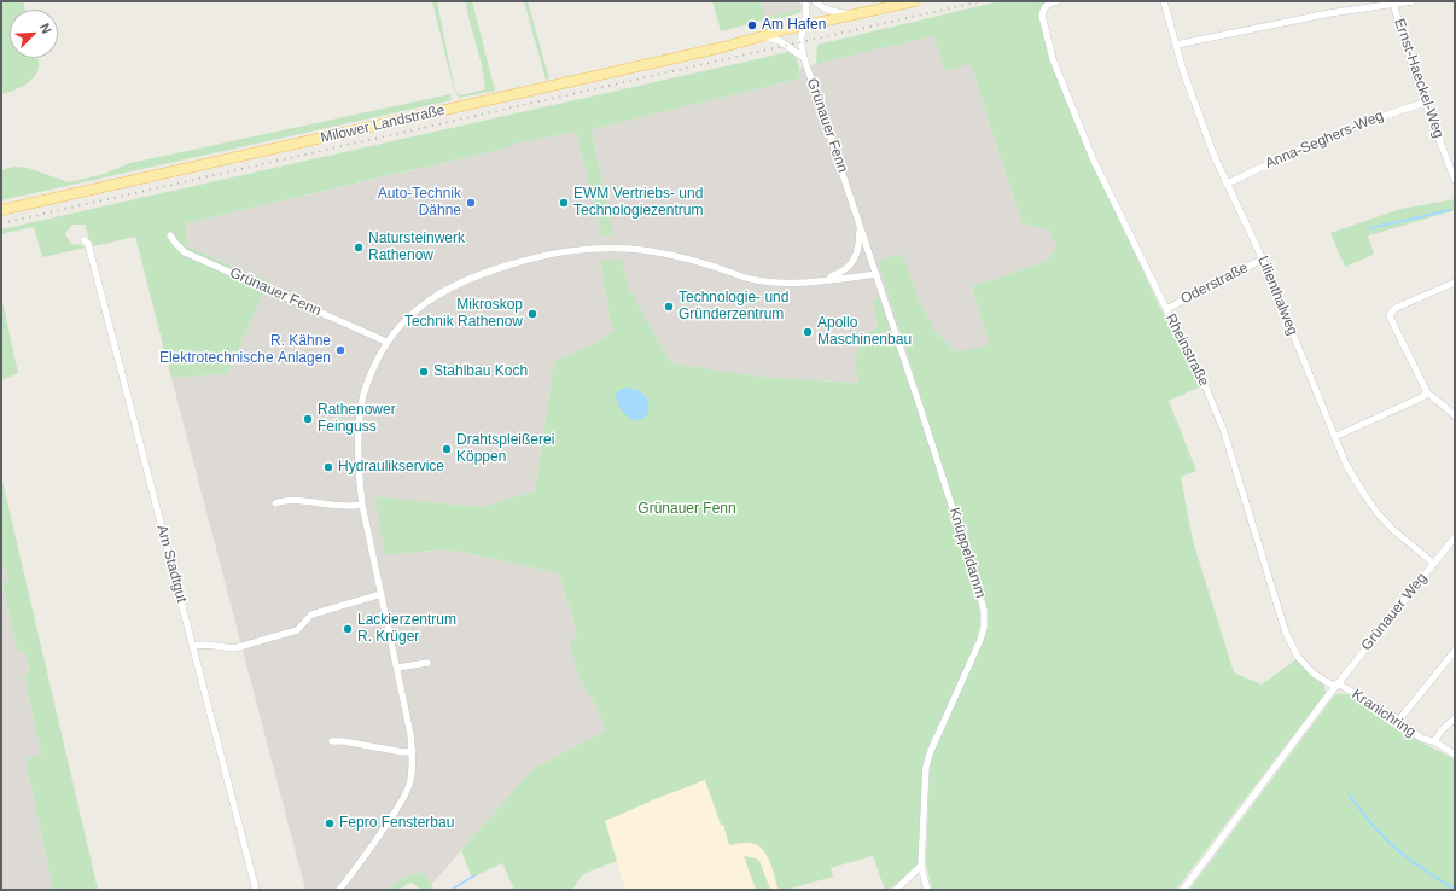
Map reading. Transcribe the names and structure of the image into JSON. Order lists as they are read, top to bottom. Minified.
{"streets":{"main road":["Milower Landstraße"],"street":["Ernst-Haeckel-Weg","Grünauer Fenn","Anna-Seghers-Weg","Oderstraße","Lilienthalweg","Rheinstraße","Knüppeldamm","Am Stadtgut","Grünauer Weg","Kranichring"]},"crossings":[["Ernst-Haeckel-Weg","Anna-Seghers-Weg"],["Milower Landstraße","Grünauer Fenn"],["Grünauer Fenn","Knüppeldamm"],["Anna-Seghers-Weg","Lilienthalweg"],["Oderstraße","Lilienthalweg"],["Oderstraße","Rheinstraße"],["Lilienthalweg","Grünauer Weg"],["Rheinstraße","Grünauer Weg"],["Rheinstraße","Kranichring"],["Grünauer Weg","Kranichring"]],"parks":["Grünauer Fenn"],"places":["Am Hafen","Auto-Technik Dähne","EWM Vertriebs- und Technologiezentrum","Natursteinwerk Rathenow","Technologie- und Gründerzentrum","Mikroskop Technik Rathenow","Apollo Maschinenbau","R. Kähne Elektrotechnische Anlagen","Stahlbau Koch","Rathenower Feinguss","Drahtspleißerei Köppen","Hydraulikservice","Lackierzentrum R. Krüger","Fepro Fensterbau"],"north":"top right"}
